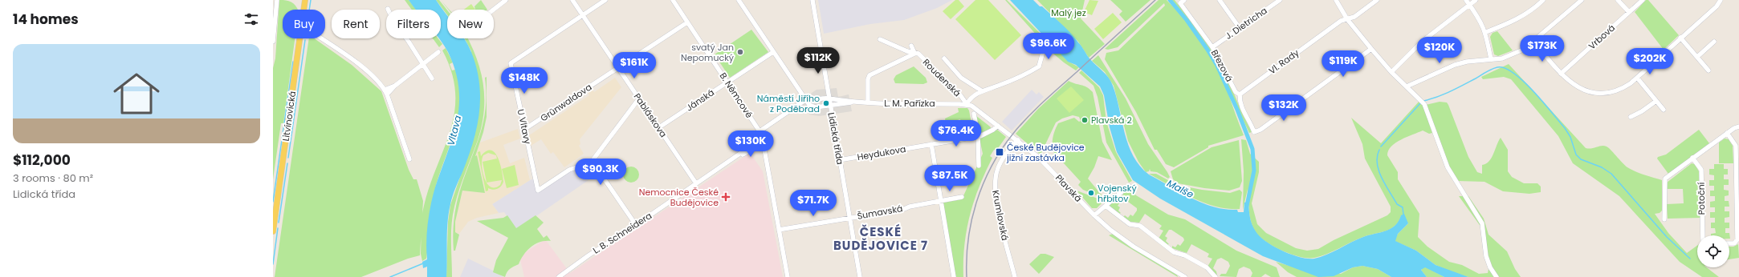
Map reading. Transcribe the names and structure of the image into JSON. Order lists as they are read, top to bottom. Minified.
{"streets":{"main road":["Litvínovická"],"street":["J. Dietricha","Vrbová","Vl. Rady","Březová","Roudenská","B. Němcové","Jánská","Grünwaldova","L. M. Pařízka","Pabláskova","U Vltavy","Lidická třída","Heydukova","Plavská","Potoční","Šumavská","Krumlovská","L. B. Schneidera"]},"crossings":[["J. Dietricha","Březová"],["Vl. Rady","Březová"],["Roudenská","L. M. Pařízka"],["Roudenská","Plavská"],["B. Němcové","Jánská"],["B. Němcové","Grünwaldova"],["B. Němcové","Šumavská"],["B. Němcové","L. B. Schneidera"],["Jánská","Pabláskova"],["Grünwaldova","Pabláskova"],["Grünwaldova","U Vltavy"],["L. M. Pařízka","Plavská"],["Pabláskova","U Vltavy"],["Pabláskova","L. B. Schneidera"],["Lidická třída","Heydukova"],["Lidická třída","Šumavská"],["Heydukova","Plavská"],["Plavská","Krumlovská"]],"districts":["ČESKÉ BUDĚJOVICE 7"],"water":["Vltava","Malše"],"parks":["Malý jez"],"places":{"other":["svatý Jan Nepomucký","Náměstí Jiřího z Poděbrad","Plavská 2","Vojenský hřbitov"],"transit":["České Budějovice jižní zastávka"],"health":["Nemocnice České Budějovice"]},"page":{"heading":"14 homes","chip":["Buy","Rent","Filters","New"],"price":["$96.6K","$173K","$120K","$112K","$202K","$119K","$161K","$148K","$132K","$76.4K","$130K","$90.3K","$87.5K","$71.7K"],"list":[{"name":"$112,000","note":"3 rooms · 80 m² · Lidická třída"}]}}
